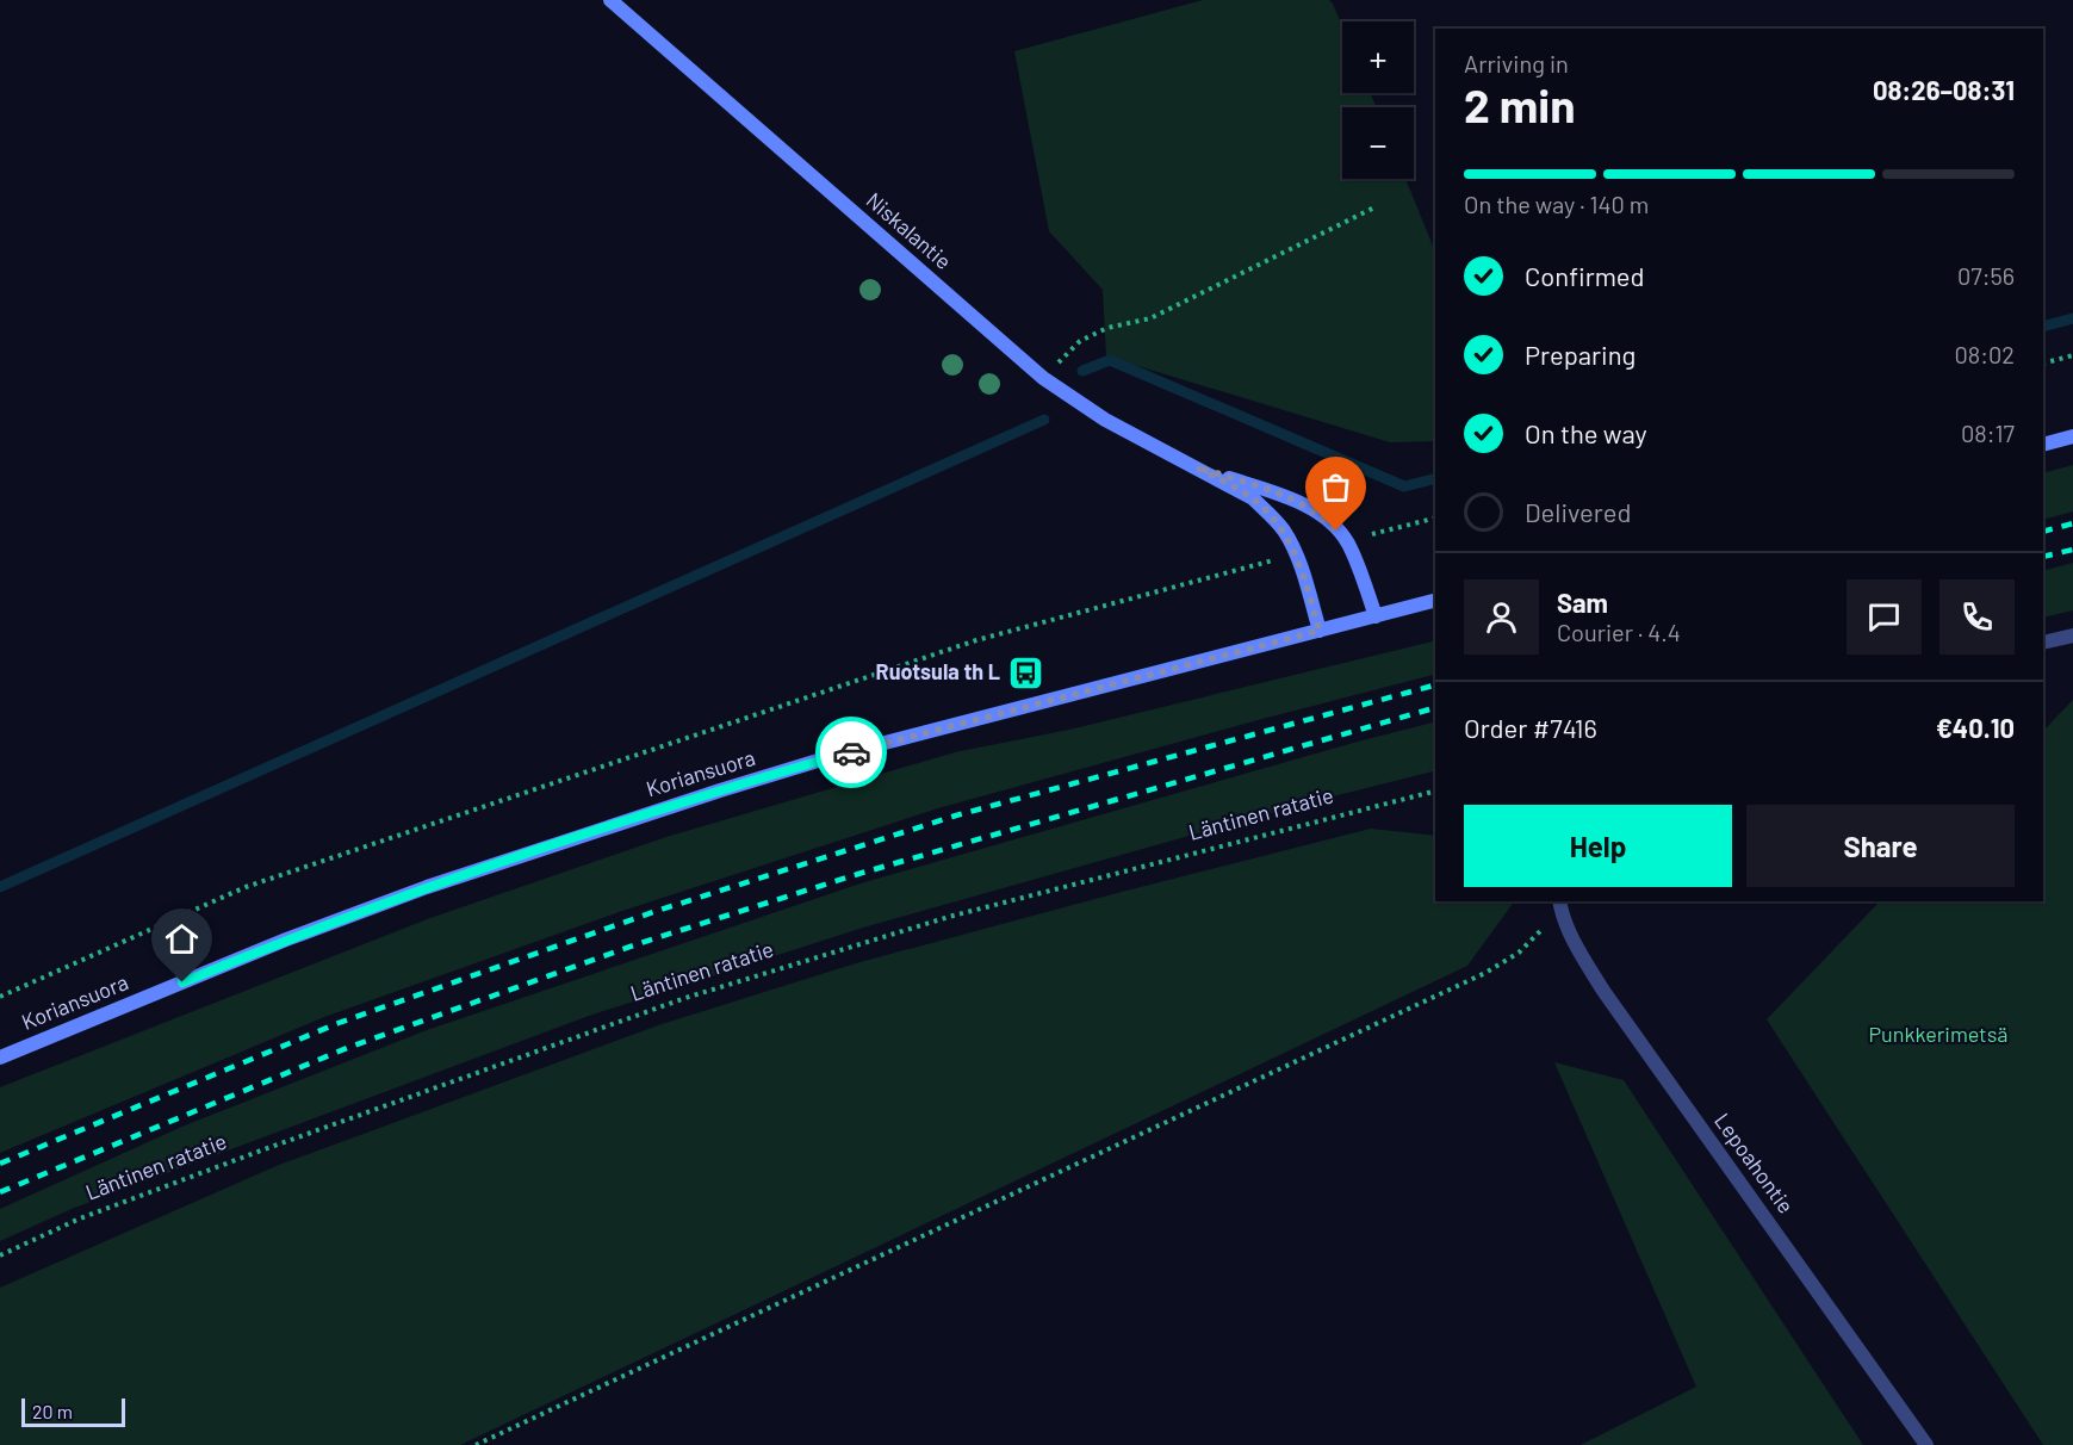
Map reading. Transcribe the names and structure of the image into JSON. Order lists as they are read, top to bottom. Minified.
{"streets":{"main road":["Niskalantie","Koriansuora"],"street":["Lepoahontie"],"path":["Läntinen ratatie"]},"crossings":[["Niskalantie","Koriansuora"]],"parks":["Punkkerimetsä"],"places":{"bus stop":["Ruotsula th L"]},"scale_bar":"20 m","page":{"map_buttons":["+","−"],"heading":["2 min","Arriving in","08:26–08:31"],"panel":["Sam","Courier · 4.4","Order #7416","€40.10"],"bar":"On the way · 140 m","list":[["Confirmed","07:56"],["Preparing","08:02"],["On the way","08:17"],"Delivered"],"buttons":["Help","Share"],"scale":"20 m"}}
